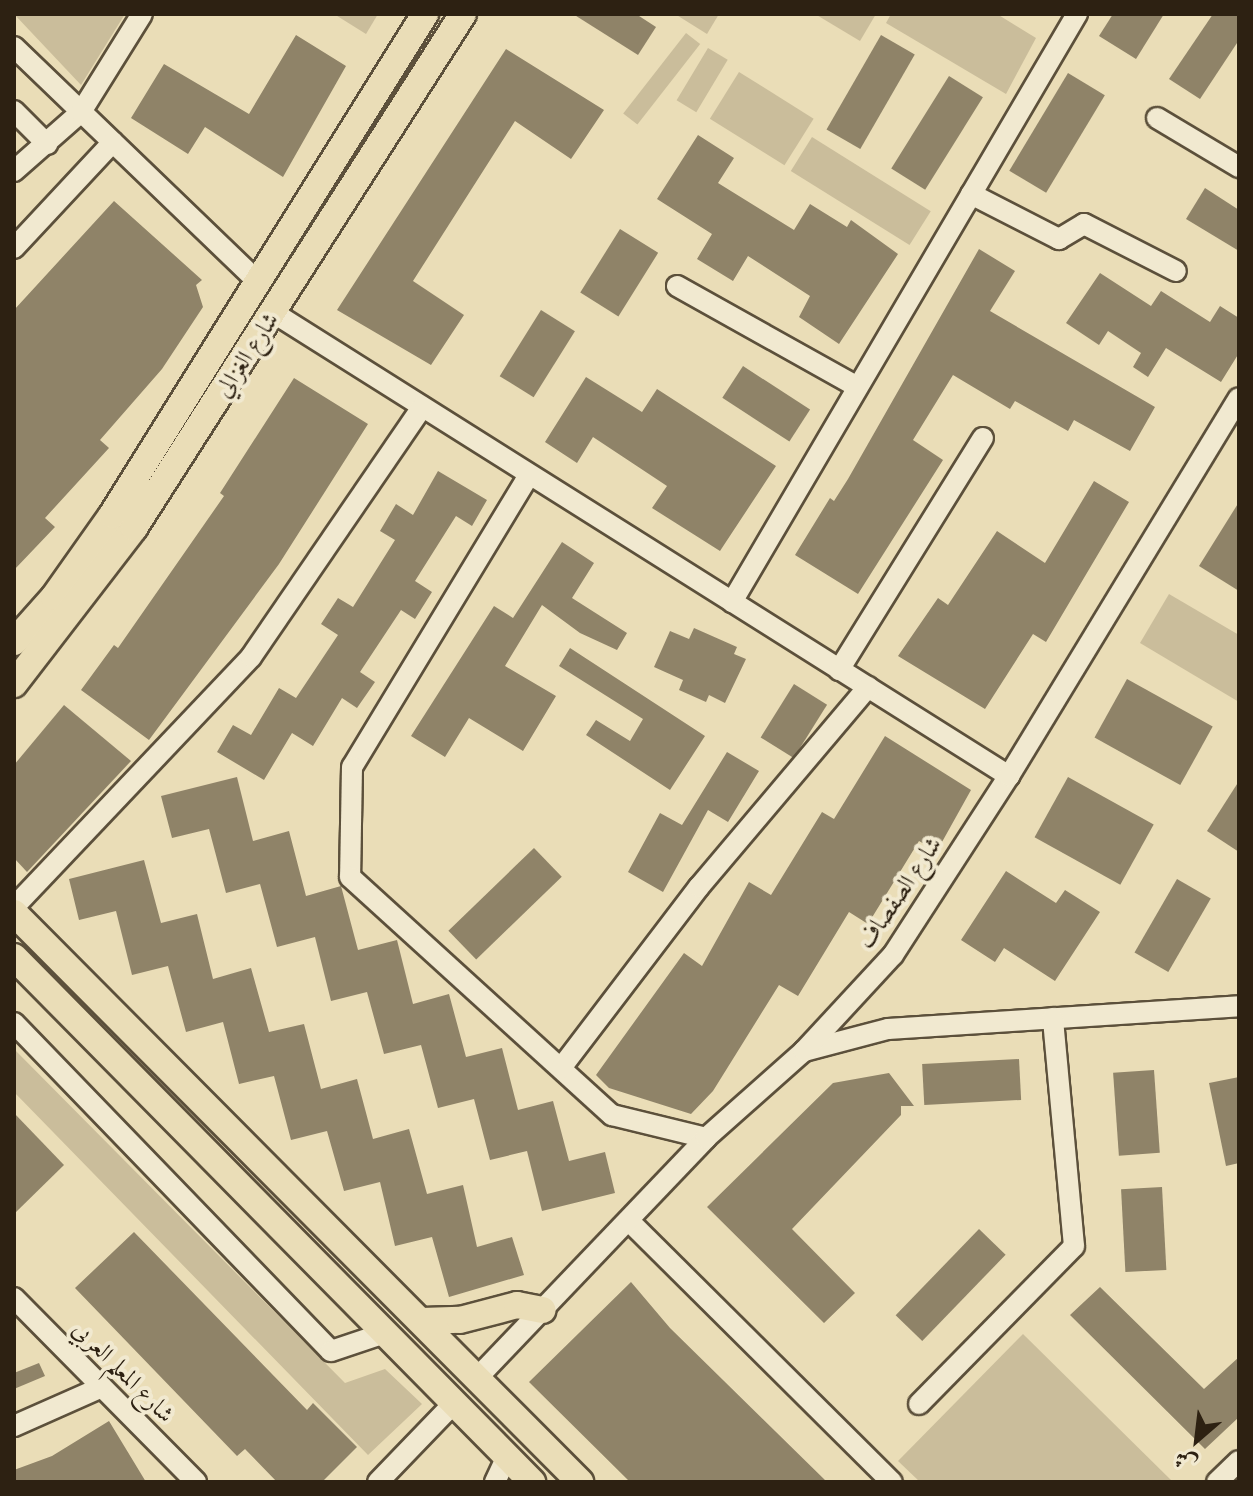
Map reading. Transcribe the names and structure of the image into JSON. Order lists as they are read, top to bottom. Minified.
{"streets":{"main road":["شارع الغزالي"],"street":["شارع الصفصاف","شارع المعلم العربي"]},"north":"bottom left"}
